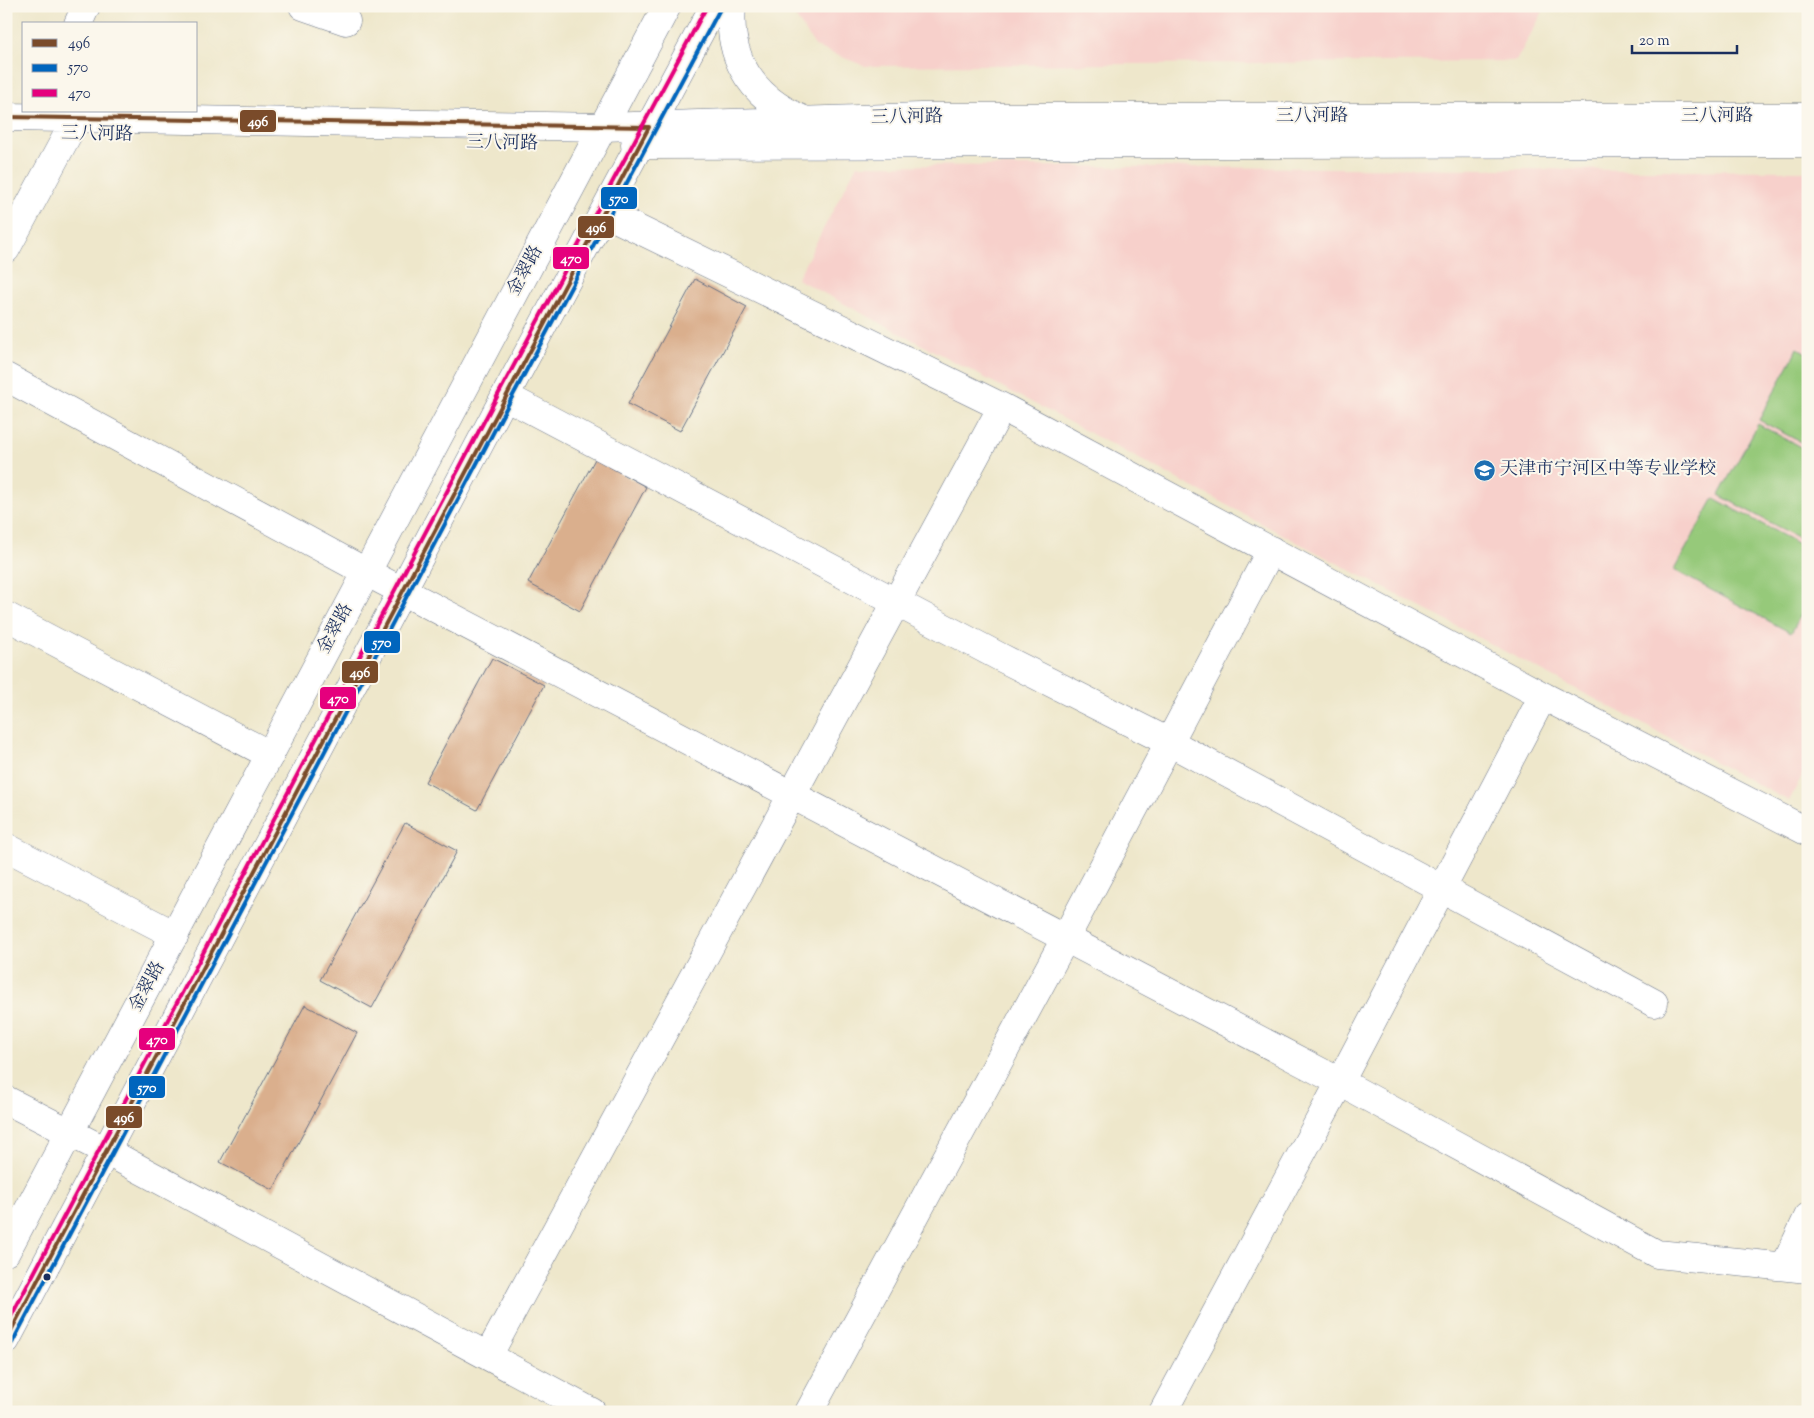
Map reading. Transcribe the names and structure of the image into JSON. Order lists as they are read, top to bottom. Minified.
{"streets":{"street":["三八河路","金翠路"]},"crossings":[["三八河路","金翠路"]],"places":{"school or university":["天津市宁河区中等专业学校"]},"lines":["transit line 470","transit line 570","transit line 496"],"legend":["496","570","470"],"scale_bar":"20 m"}
